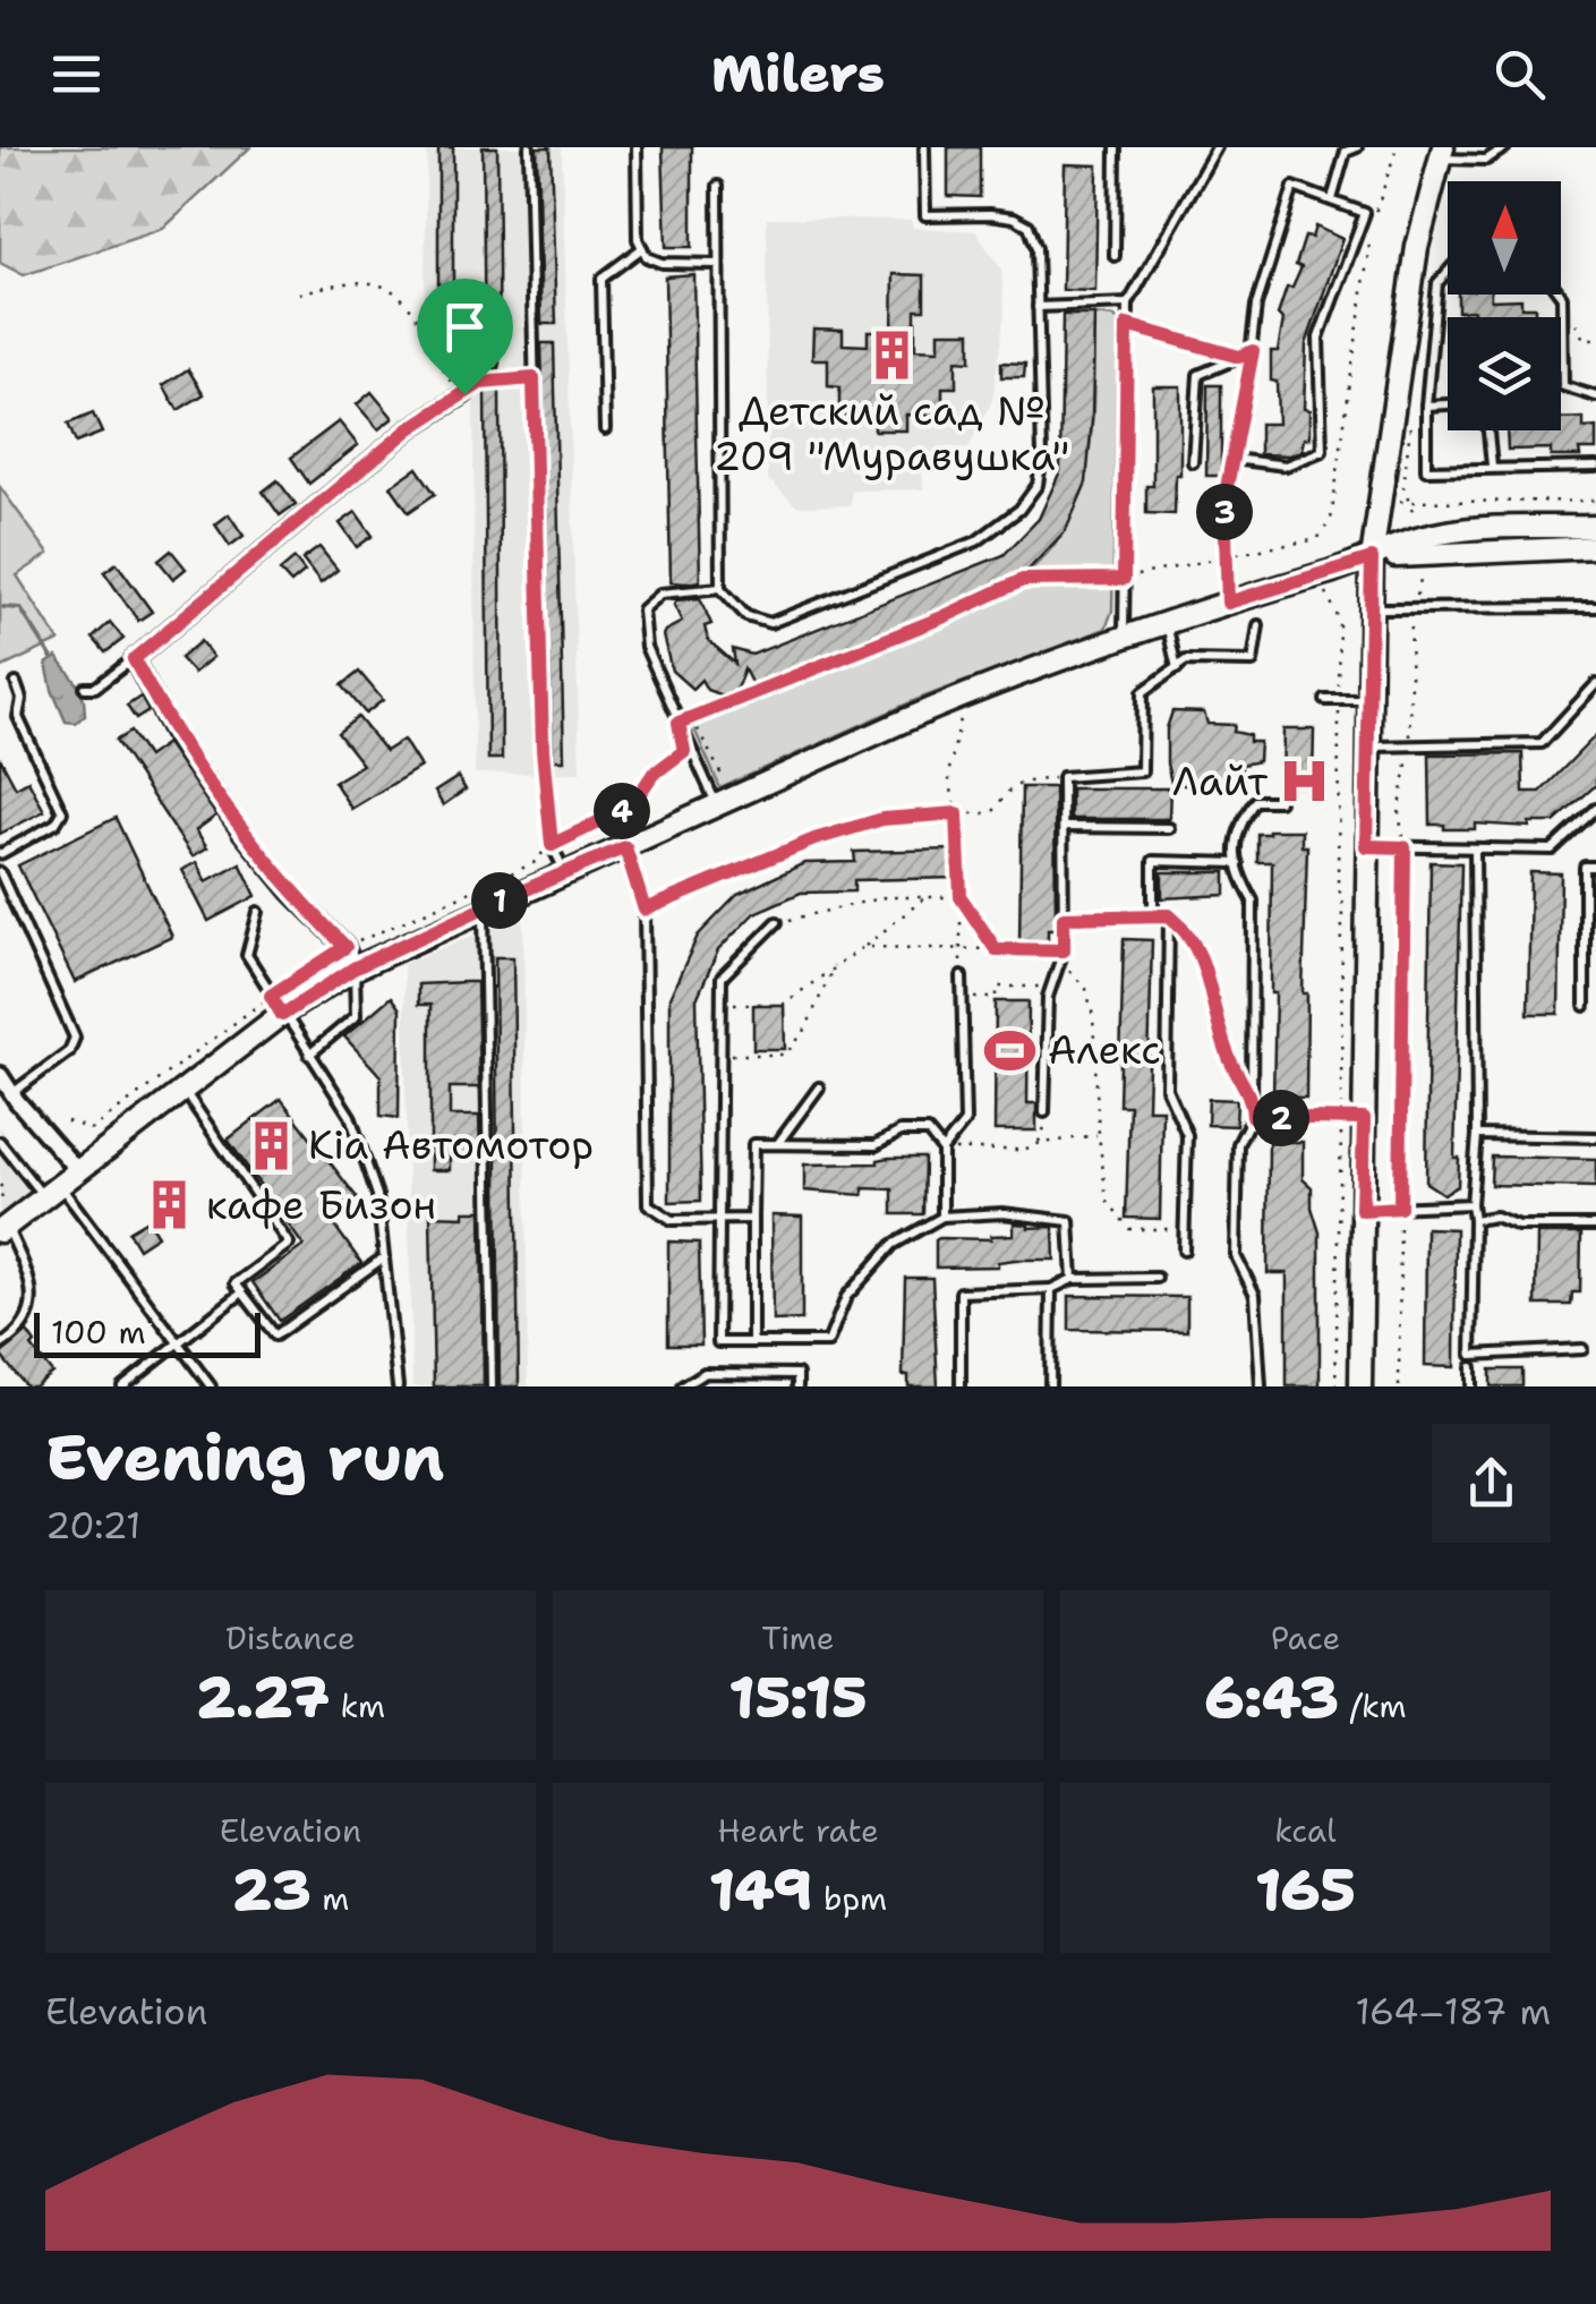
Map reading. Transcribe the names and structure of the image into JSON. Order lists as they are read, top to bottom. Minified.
{"places":{"building":["Детский сад № 209 \"Муравушка\"","Kia Автомотор","кафе Бизон"],"hospital":["Лайт"],"sports":["Алекс"]},"scale_bar":"100 m","north":"top","page":{"header":"Milers","pins":["3","4","1","2"],"scale":"100 m","heading":["Evening run","20:21"],"stats":[["Distance","2.27 km"],["Time","15:15"],["Pace","6:43 /km"],["Elevation","23 m"],["Heart rate","149 bpm"],["kcal","165"]],"chart":["Elevation","164–187 m"]}}
